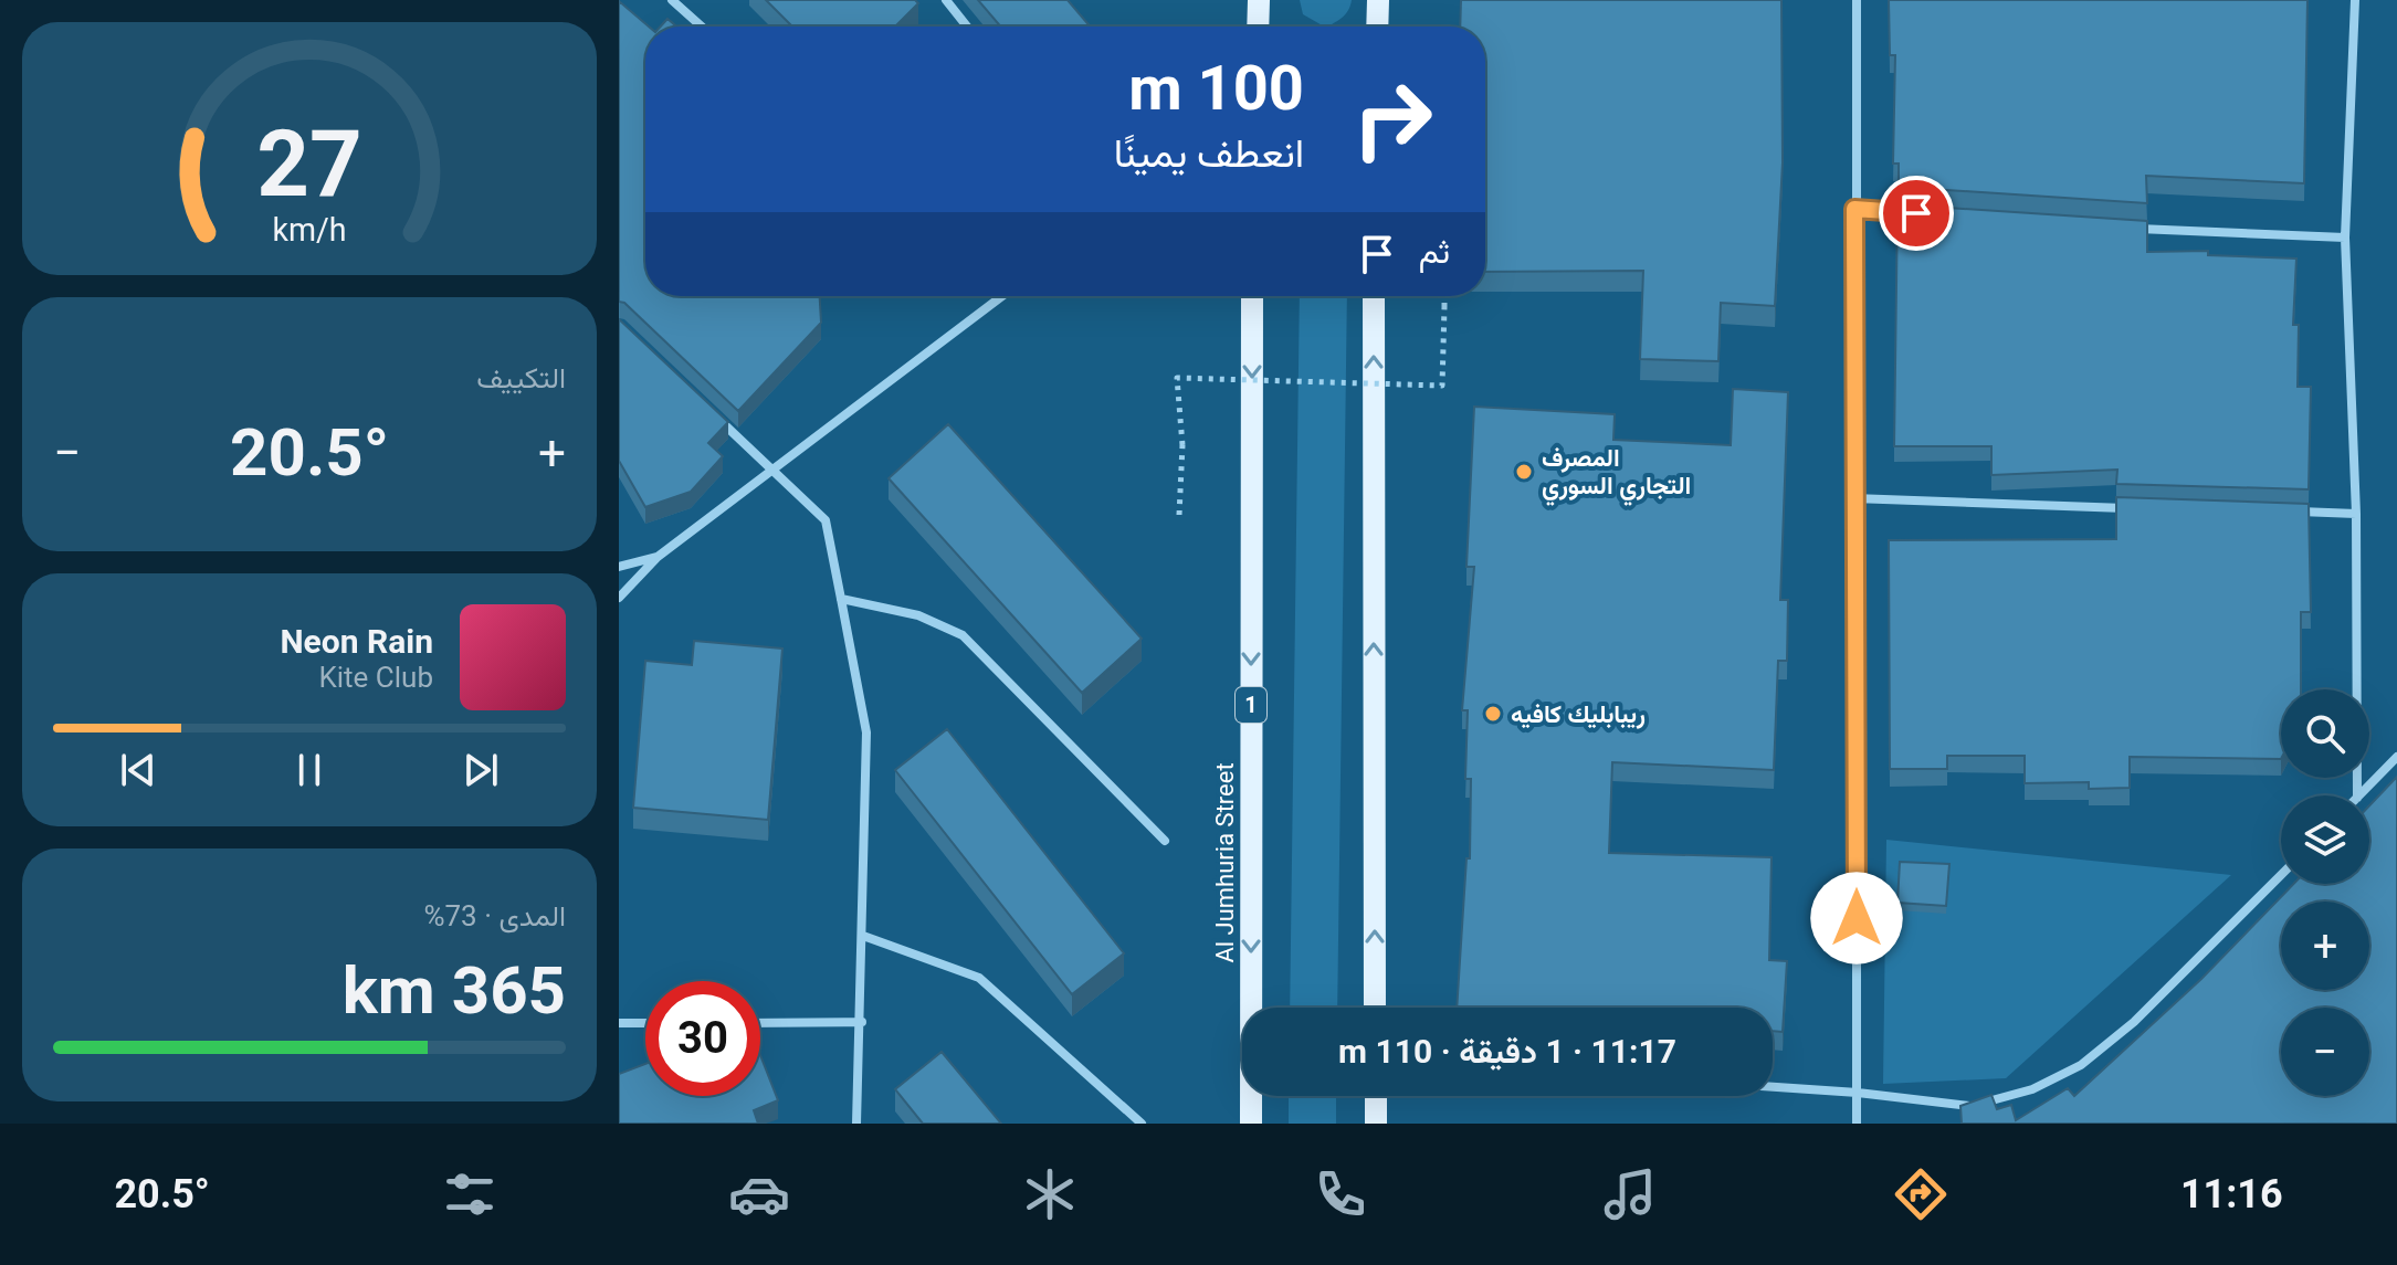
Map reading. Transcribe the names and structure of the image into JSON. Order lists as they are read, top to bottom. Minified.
{"streets":{"main road":["1","Al Jumhuria Street"]},"places":["المصرف التجاري السوري","ريبابليك كافيه"],"page":{"turn":["100 m","انعطف يمينًا"],"then":"ثم","tile":["التكييف",["المدى · 73%","365 km"]],"heat":["−","20.5°","+"],"song":["Neon Rain","Kite Club"],"map_buttons":["+","−"],"limit":"30","trip":"11:17 · 1 دقيقة · 110 m","tabs":["11:16","20.5°"],"gauge":["27","km/h"]}}
